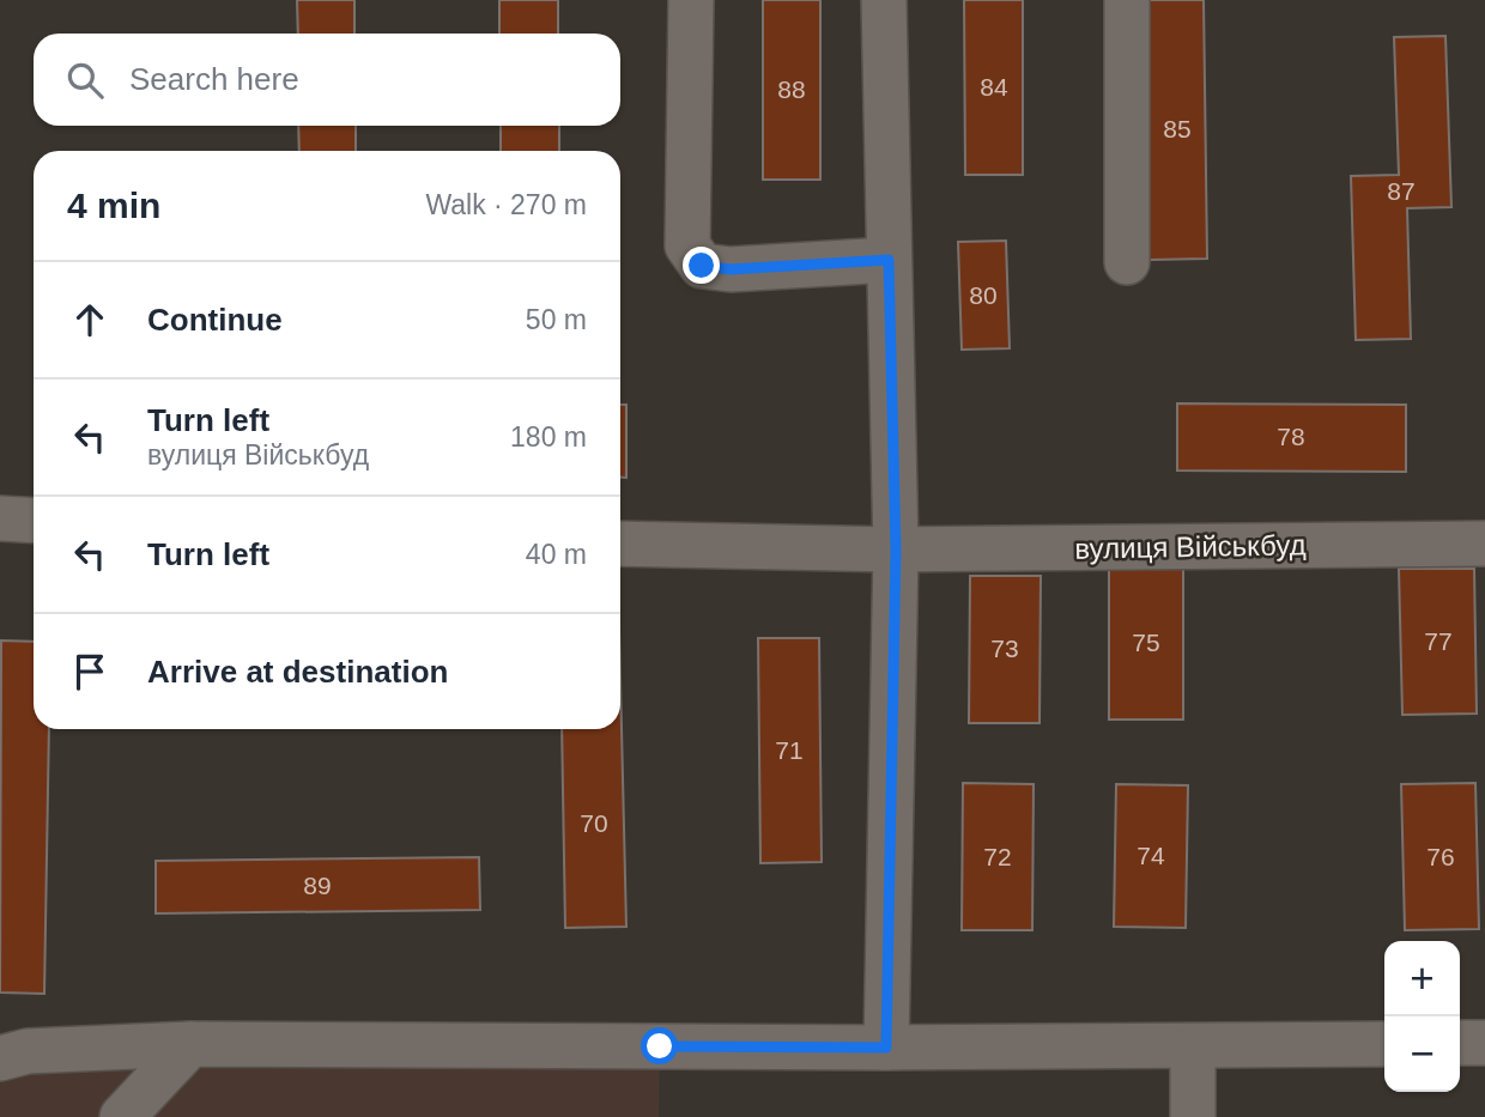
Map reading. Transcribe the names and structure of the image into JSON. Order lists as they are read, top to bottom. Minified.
{"streets":{"street":["вулиця Військбуд"]},"house_numbers":["84","88","85","87","80","78","77","75","73","71","70","74","72","76","89"],"page":{"search":"Search here","heading":["4 min","Walk · 270 m"],"list":[["Continue","50 m"],["Turn left","вулиця Військбуд","180 m"],["Turn left","40 m"],"Arrive at destination"],"map_buttons":["+","−"]}}
